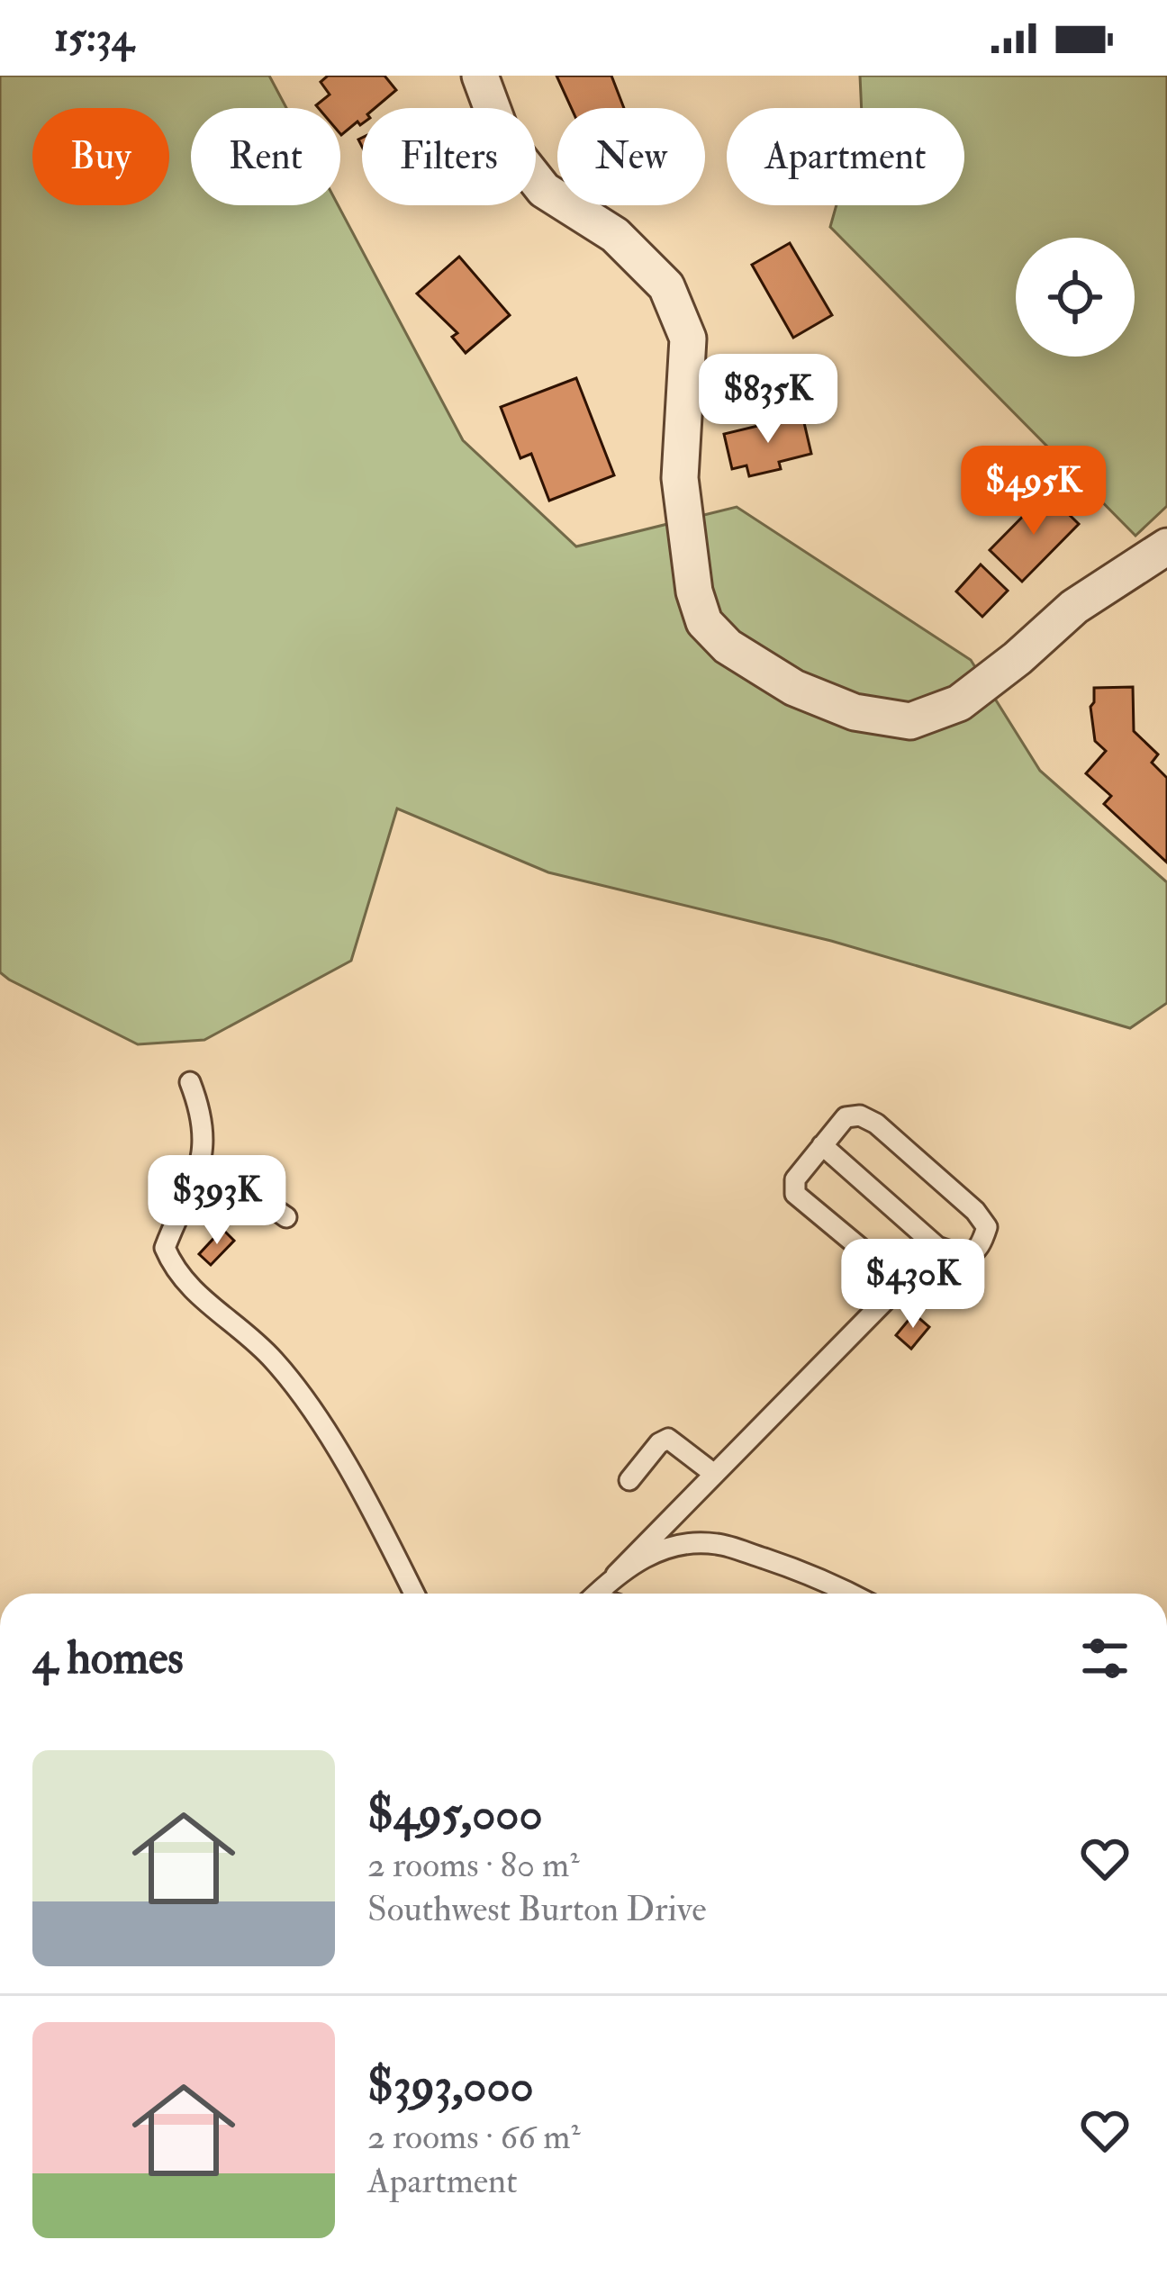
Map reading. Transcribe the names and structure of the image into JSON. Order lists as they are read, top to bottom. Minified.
{"page":{"status":"15:34","chip":["Buy","Rent","Filters","New","Apartment"],"price":["$835K","$495K","$393K","$430K"],"heading":"4 homes","list":[{"name":"$495,000","note":"2 rooms · 80 m² · Southwest Burton Drive"},{"name":"$393,000","note":"2 rooms · 66 m² · Apartment"}]}}
